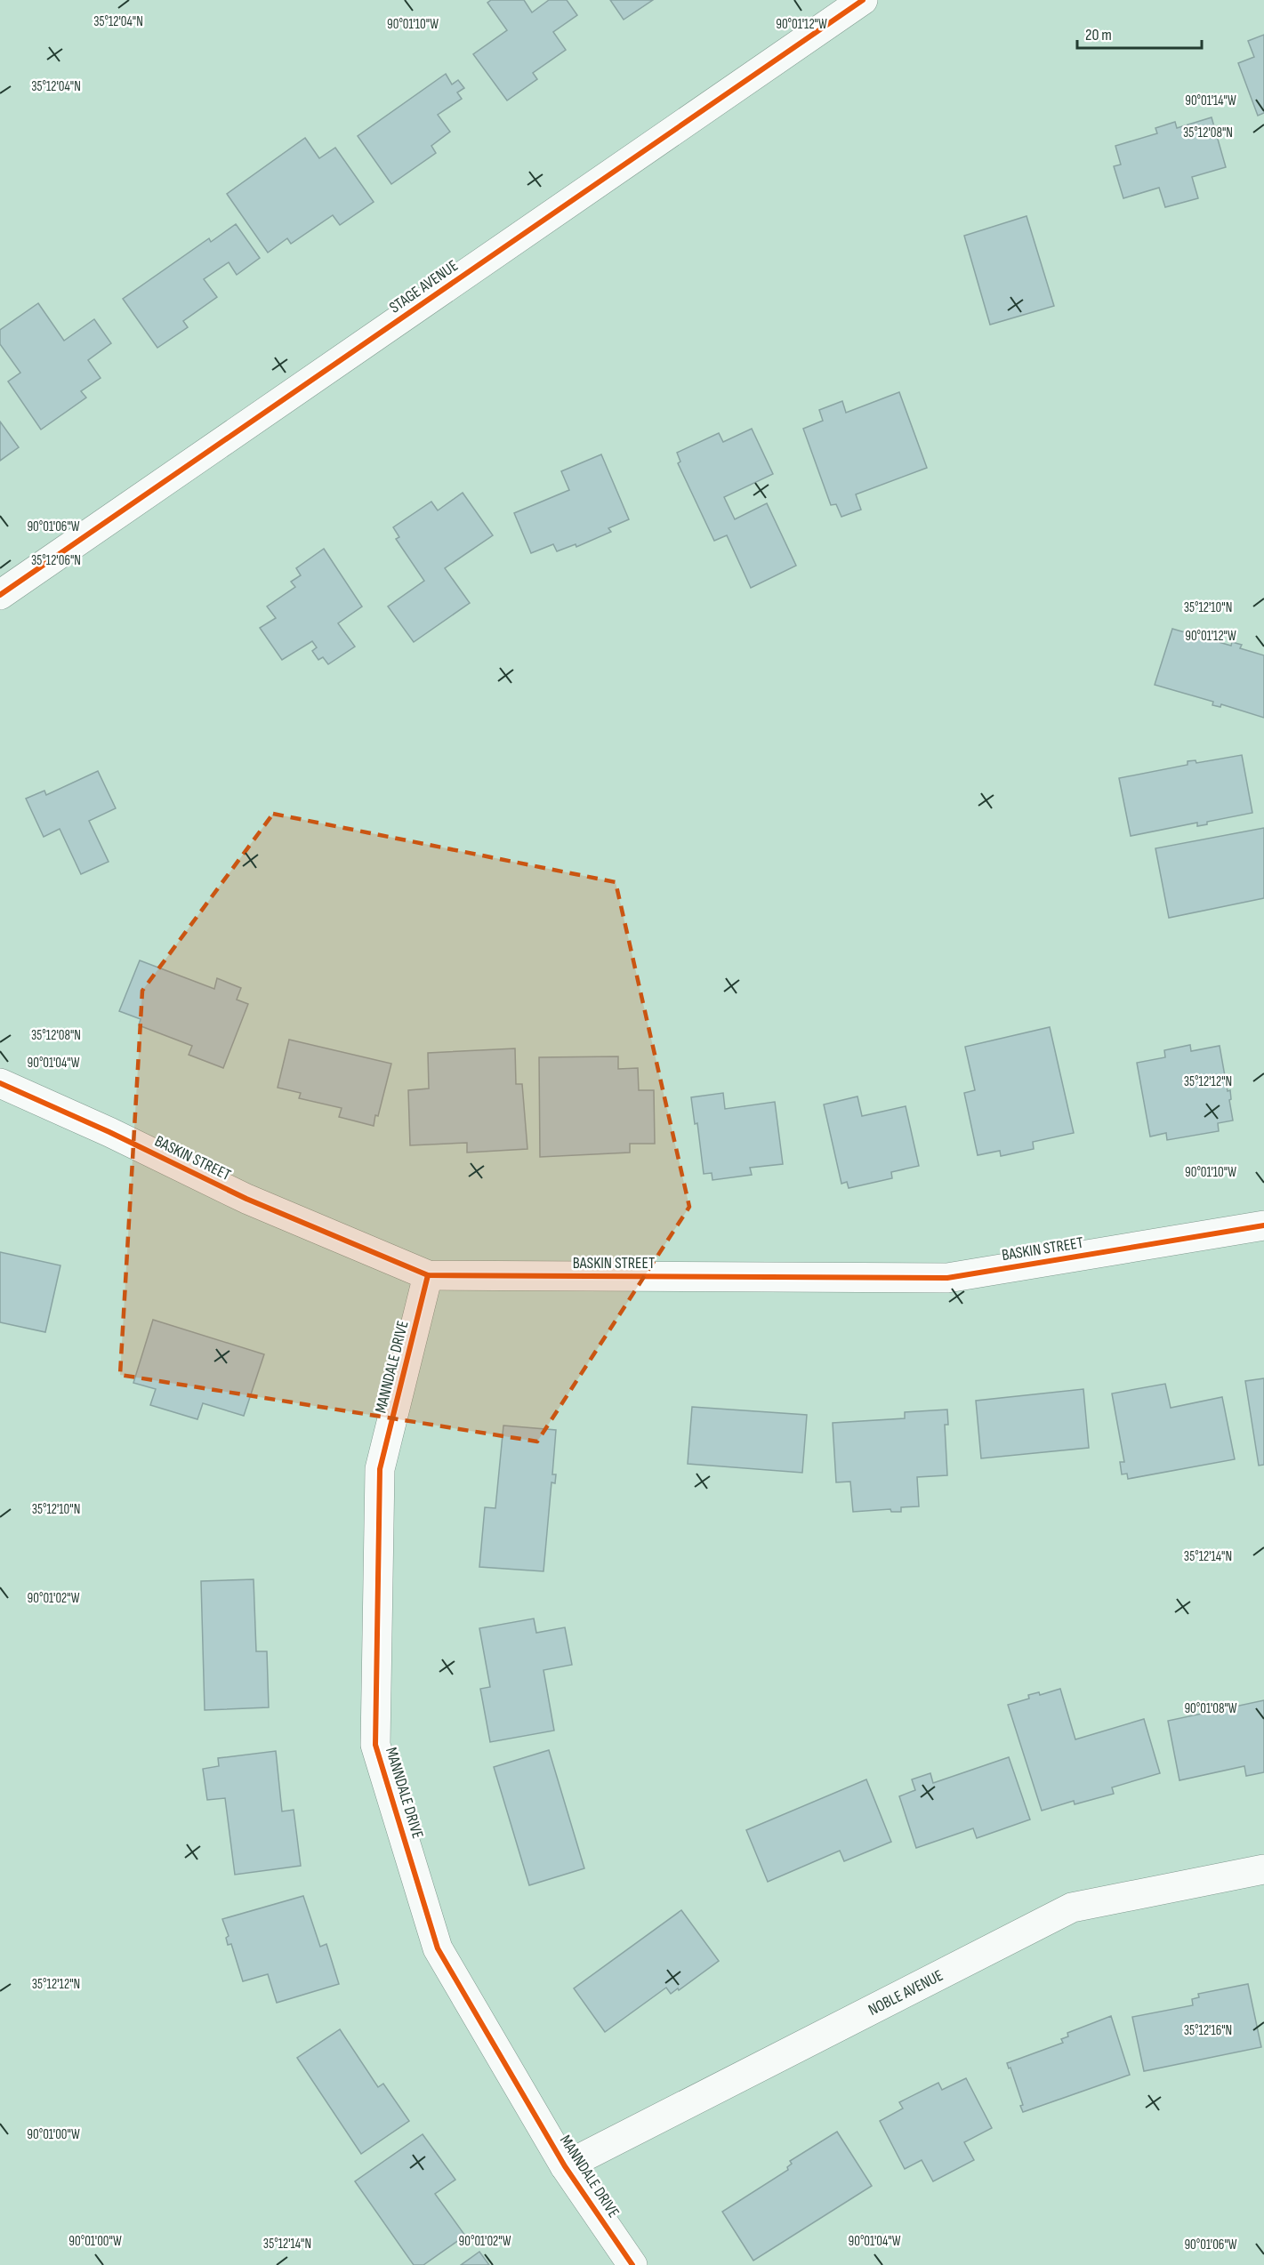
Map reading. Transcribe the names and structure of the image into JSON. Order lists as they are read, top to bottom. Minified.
{"streets":{"street":["STAGE AVENUE","BASKIN STREET","MANNDALE DRIVE","NOBLE AVENUE"]},"crossings":[["BASKIN STREET","MANNDALE DRIVE"],["MANNDALE DRIVE","NOBLE AVENUE"]],"scale_bar":"20 m","coordinates":["35°12'04\"N","90°01'10\"W","90°01'12\"W","90°01'14\"W","35°12'08\"N","90°01'06\"W","35°12'06\"N","35°12'10\"N","90°01'04\"W","35°12'12\"N","35°12'14\"N","90°01'02\"W","90°01'08\"W","35°12'16\"N","90°01'00\"W"]}
